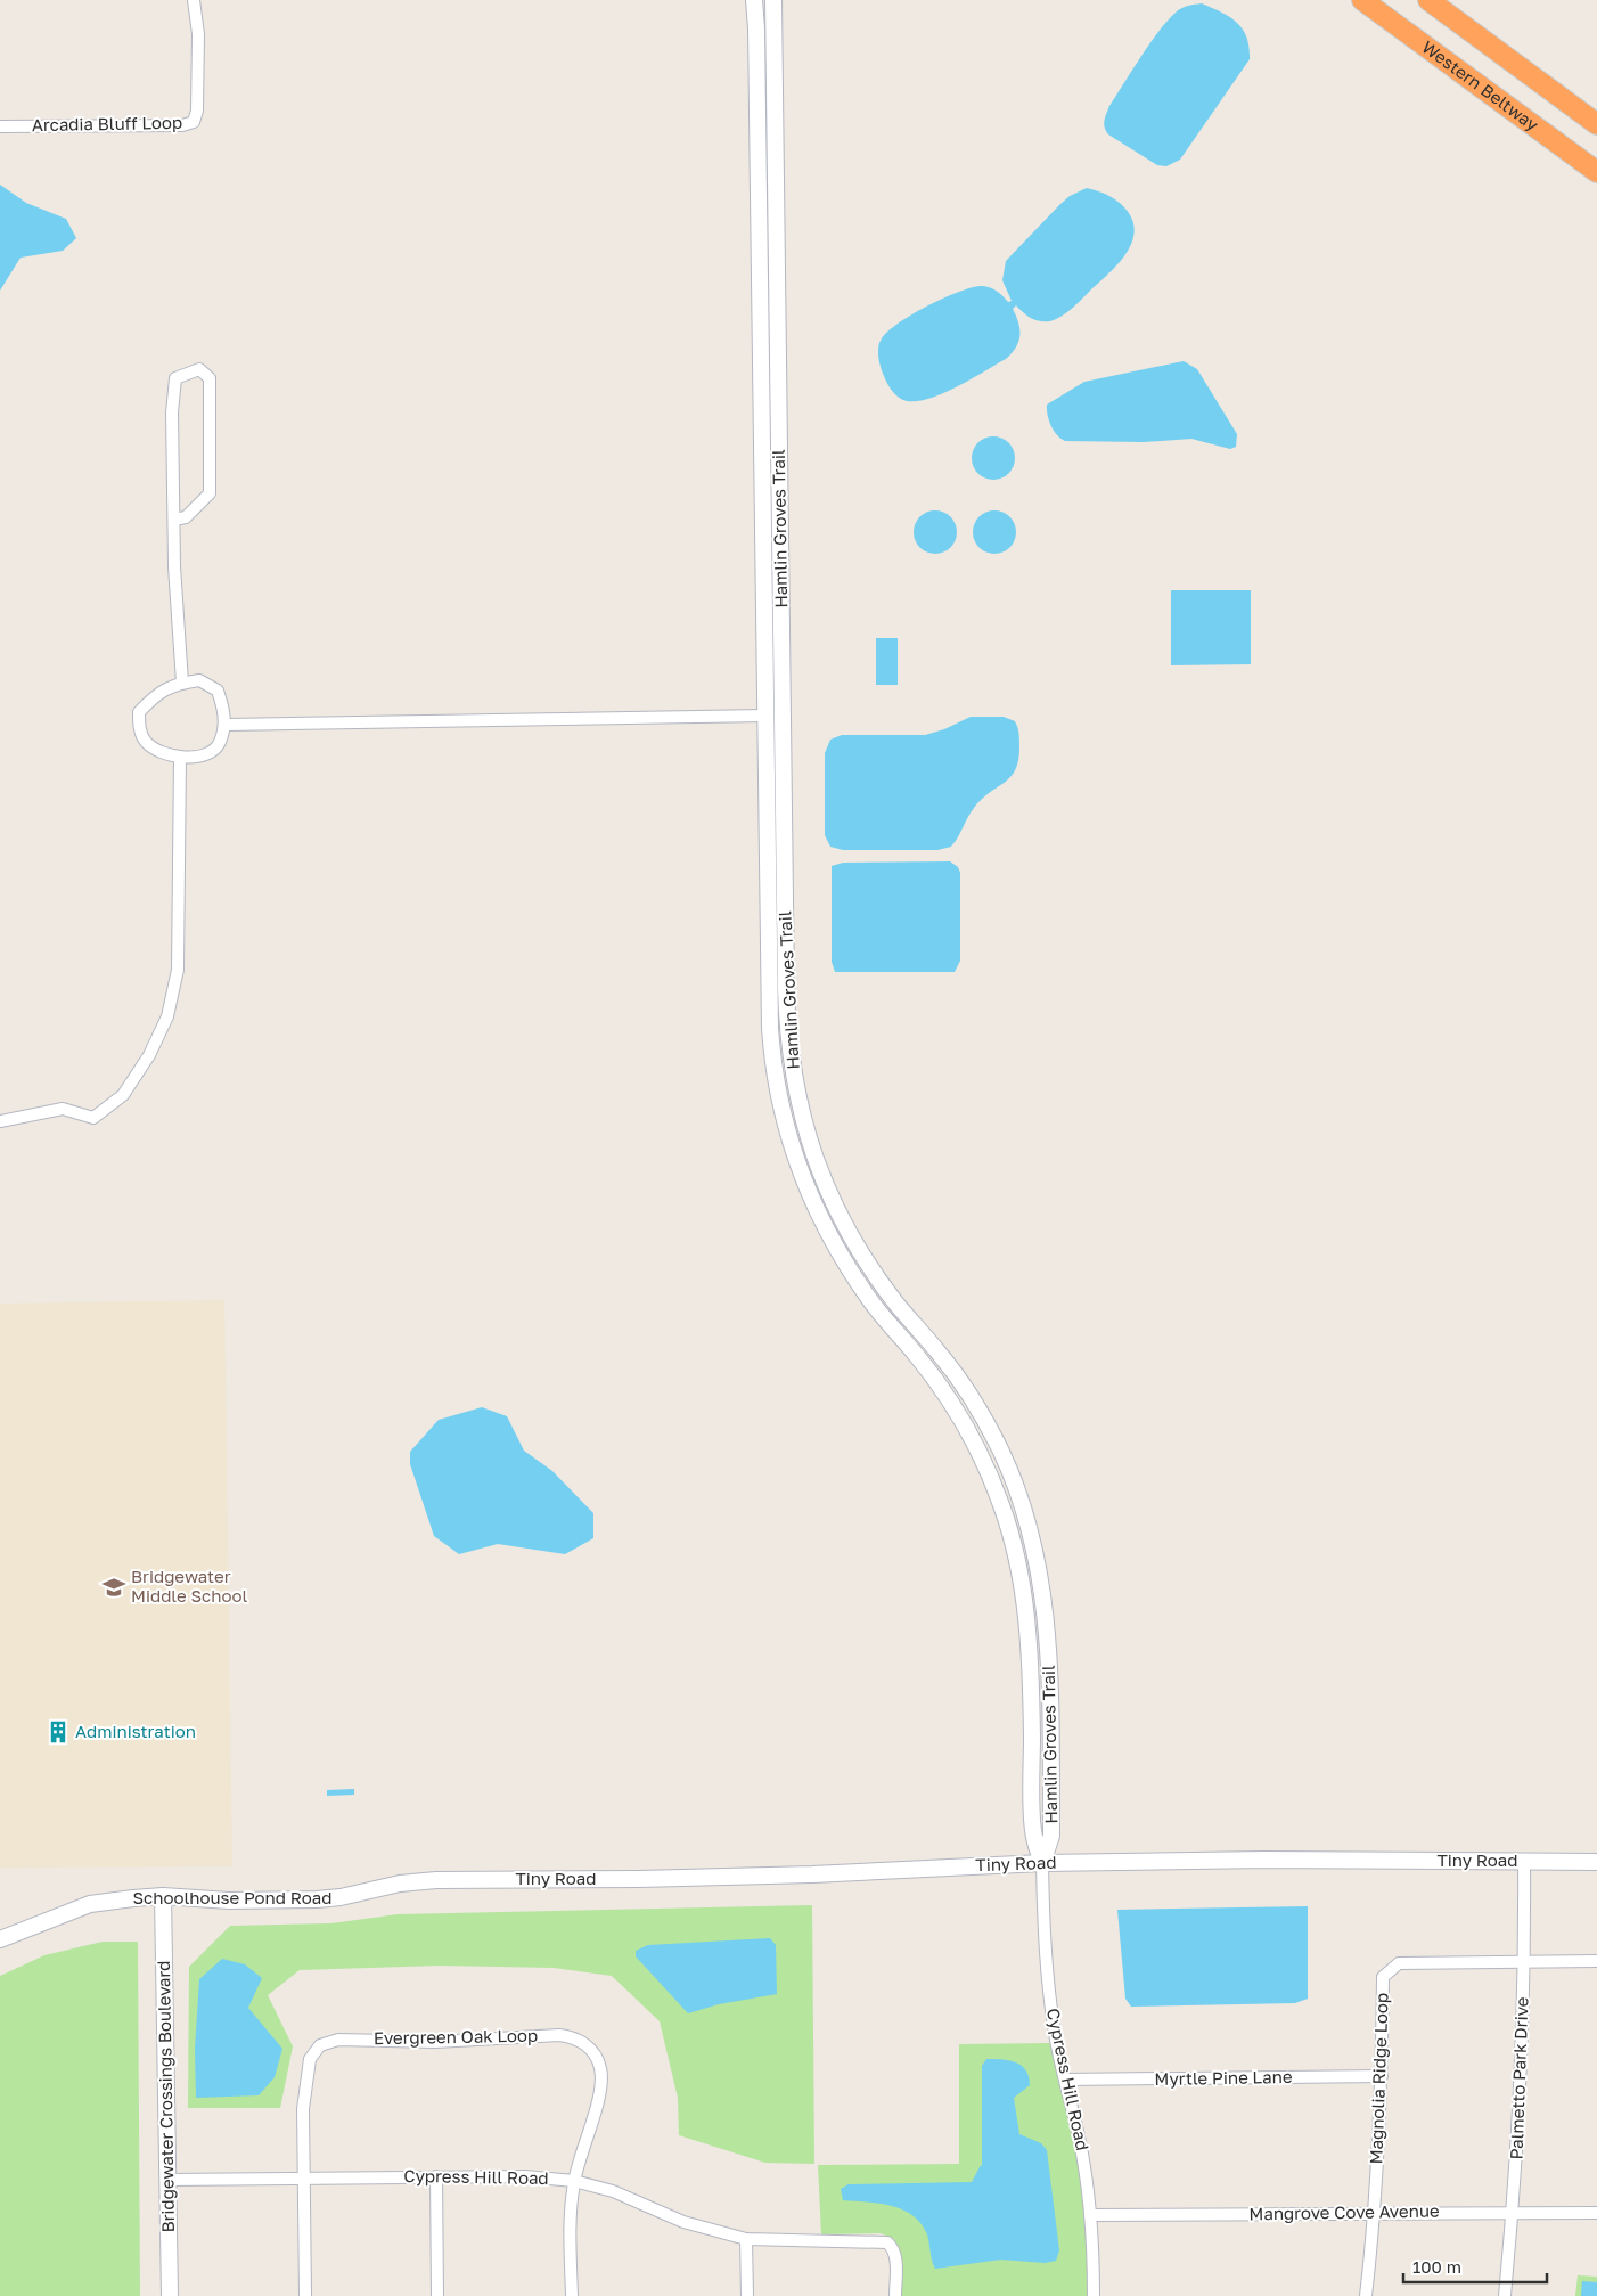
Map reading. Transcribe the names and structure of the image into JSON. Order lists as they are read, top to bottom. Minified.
{"streets":{"highway":["Western Beltway"],"street":["Arcadia Bluff Loop","Hamlin Groves Trail","Tiny Road","Schoolhouse Pond Road","Evergreen Oak Loop","Myrtle Pine Lane","Magnolia Ridge Loop","Palmetto Park Drive","Cypress Hill Road","Bridgewater Crossings Boulevard","Mangrove Cove Avenue"]},"crossings":[["Hamlin Groves Trail","Tiny Road"],["Hamlin Groves Trail","Cypress Hill Road"],["Tiny Road","Schoolhouse Pond Road"],["Tiny Road","Palmetto Park Drive"],["Tiny Road","Cypress Hill Road"],["Schoolhouse Pond Road","Bridgewater Crossings Boulevard"],["Evergreen Oak Loop","Cypress Hill Road"],["Myrtle Pine Lane","Magnolia Ridge Loop"],["Myrtle Pine Lane","Cypress Hill Road"],["Magnolia Ridge Loop","Palmetto Park Drive"],["Magnolia Ridge Loop","Mangrove Cove Avenue"],["Palmetto Park Drive","Mangrove Cove Avenue"],["Cypress Hill Road","Bridgewater Crossings Boulevard"],["Cypress Hill Road","Mangrove Cove Avenue"]],"places":{"school or university":["Bridgewater Middle School"],"building":["Administration"]},"scale_bar":"100 m"}
